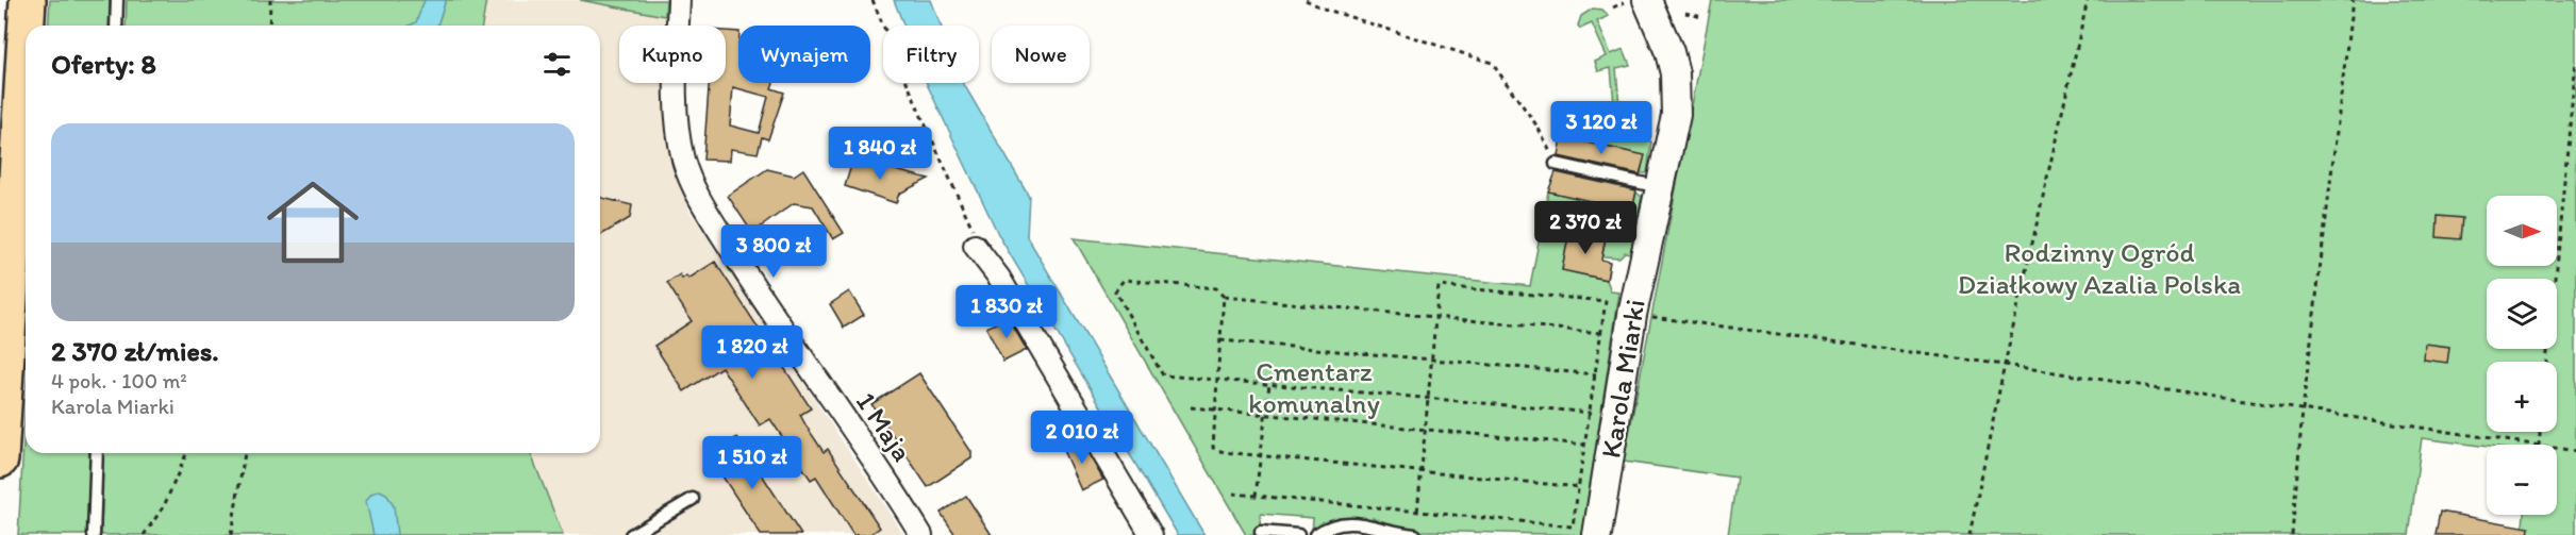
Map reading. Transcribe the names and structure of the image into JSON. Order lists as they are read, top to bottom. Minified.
{"streets":{"street":["Karola Miarki","1 Maja"]},"parks":["Rodzinny Ogród Działkowy Azalia Polska","Cmentarz komunalny"],"north":"right","page":{"chip":["Kupno","Wynajem","Filtry","Nowe"],"heading":"Oferty: 8","price":["3 120 zł","1 840 zł","2 370 zł","3 800 zł","1 830 zł","1 820 zł","2 010 zł","1 510 zł"],"list":[{"name":"2 370 zł/mies.","note":"4 pok. · 100 m² · Karola Miarki"}],"map_buttons":["+","−"]}}
